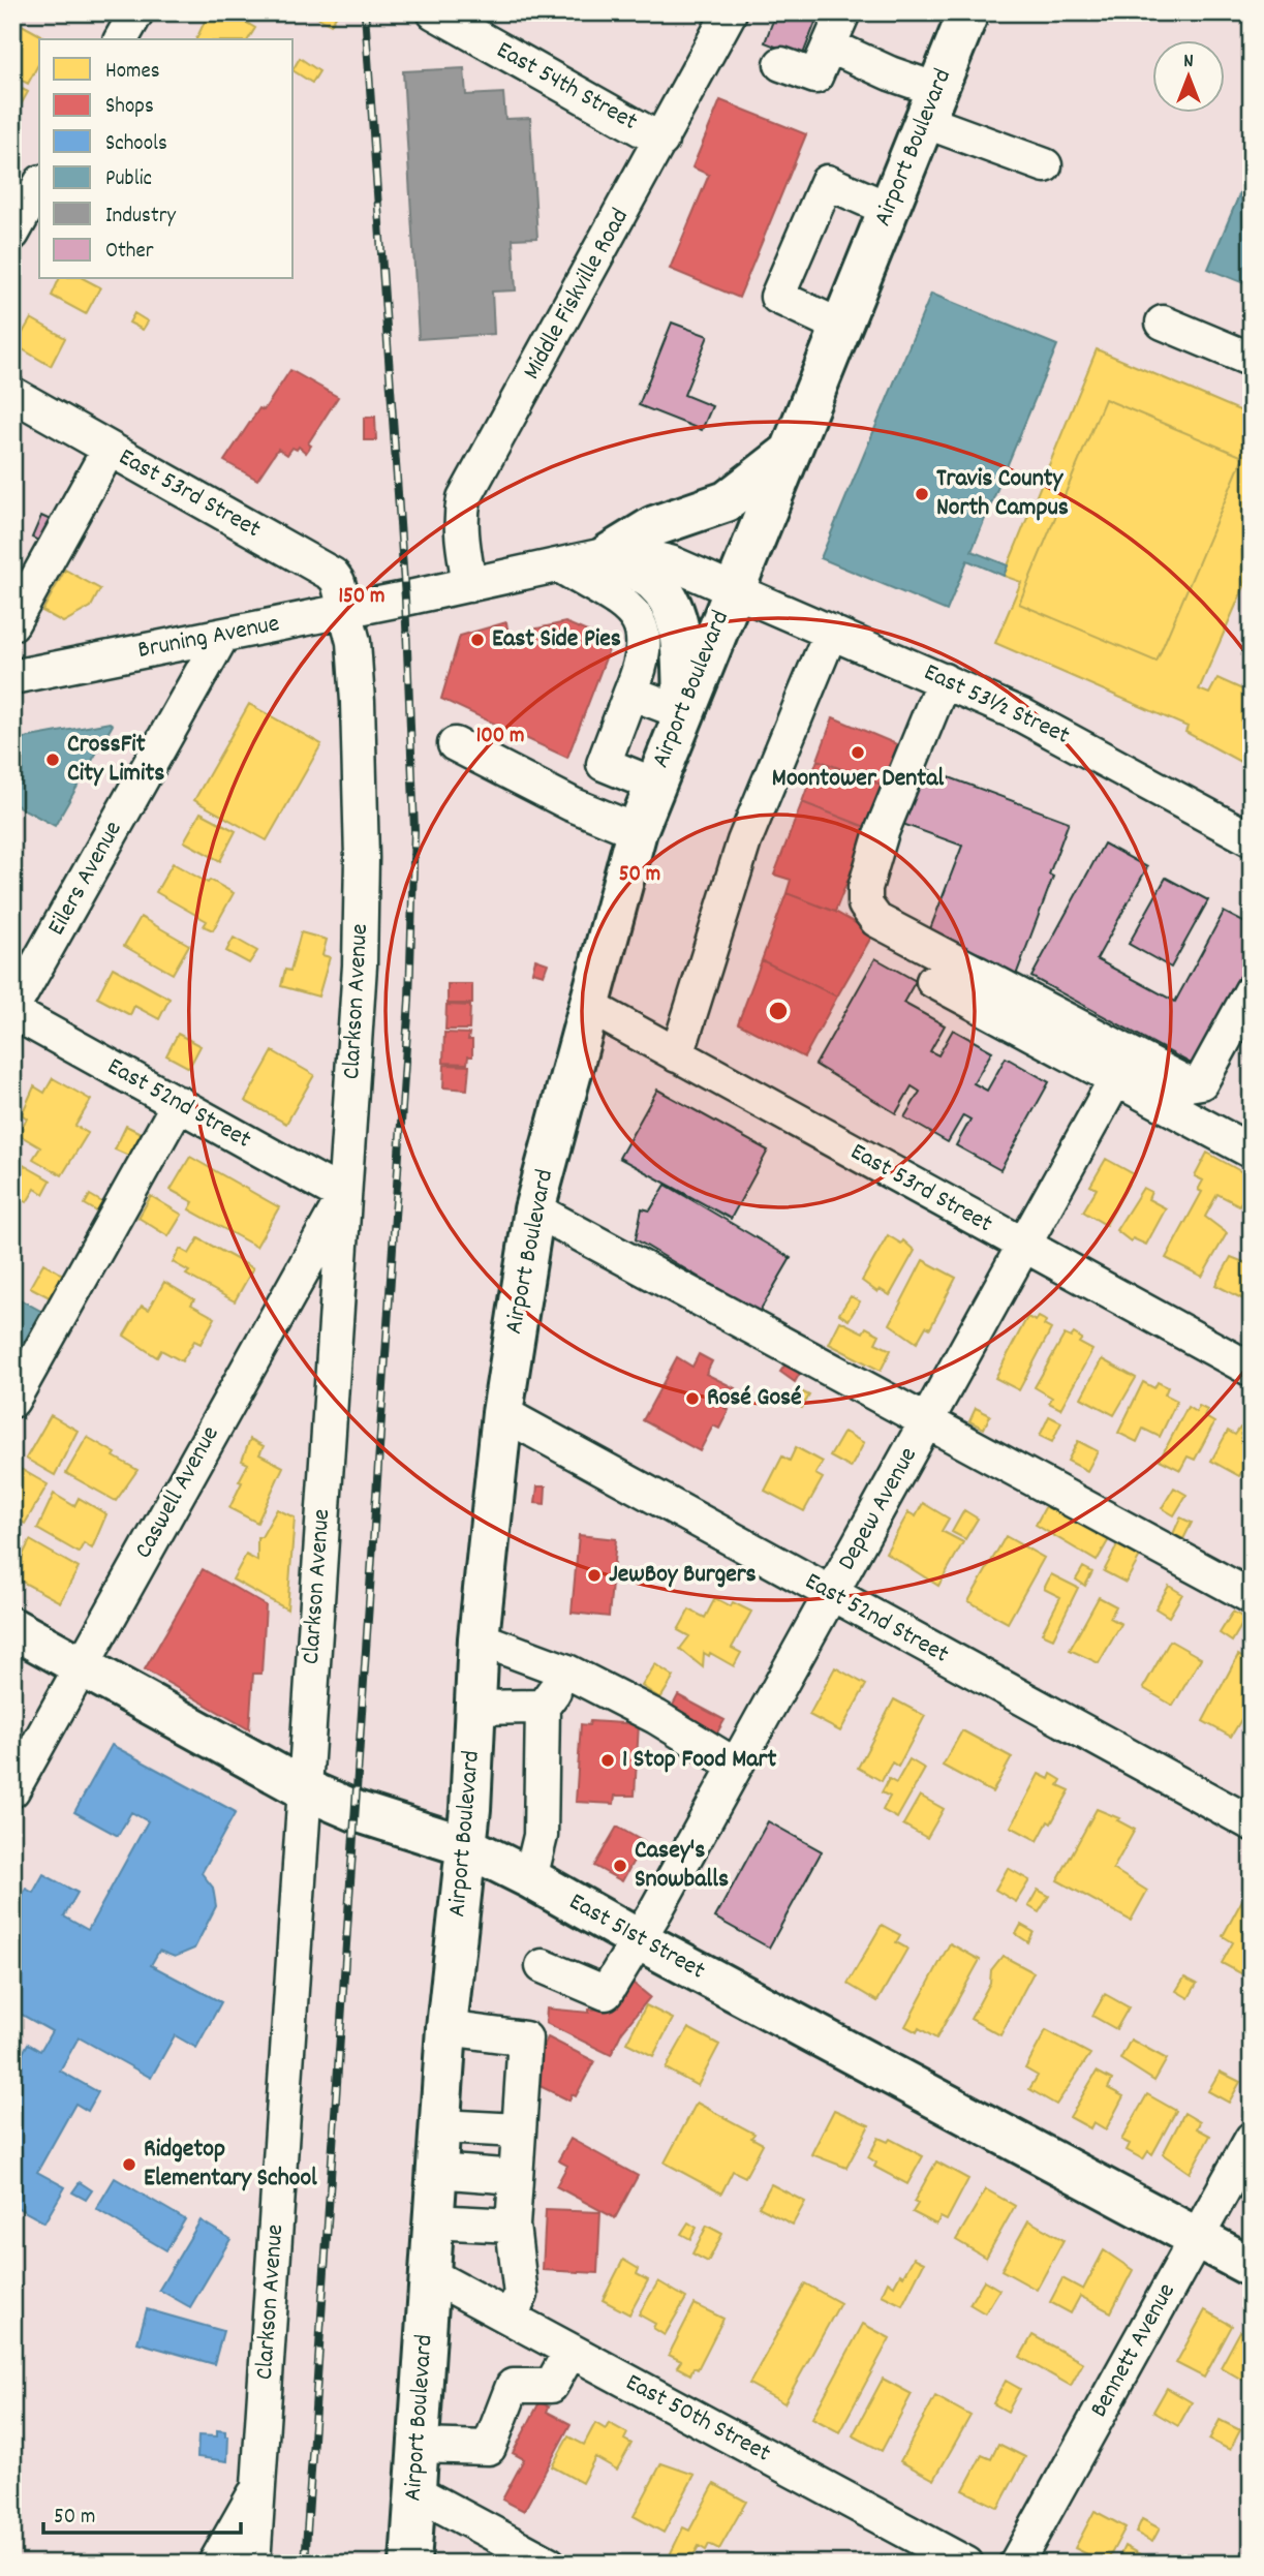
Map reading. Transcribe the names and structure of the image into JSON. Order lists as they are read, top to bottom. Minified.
{"streets":{"main road":["Airport Boulevard","East 51st Street"],"street":["East 54th Street","Middle Fiskville Road","East 53rd Street","Bruning Avenue","East 53½ Street","Eilers Avenue","Clarkson Avenue","East 52nd Street","Caswell Avenue","Depew Avenue","Bennett Avenue","East 50th Street"]},"crossings":[["East 54th Street","Middle Fiskville Road"],["Airport Boulevard","East 53rd Street"],["Airport Boulevard","East 53½ Street"],["Airport Boulevard","East 52nd Street"],["Airport Boulevard","East 51st Street"],["Airport Boulevard","East 50th Street"],["Middle Fiskville Road","Bruning Avenue"],["East 53rd Street","Bruning Avenue"],["East 53rd Street","Clarkson Avenue"],["East 53rd Street","Depew Avenue"],["Bruning Avenue","Eilers Avenue"],["Bruning Avenue","Clarkson Avenue"],["Eilers Avenue","East 52nd Street"],["Clarkson Avenue","East 52nd Street"],["Clarkson Avenue","Caswell Avenue"],["Clarkson Avenue","East 51st Street"],["East 52nd Street","Caswell Avenue"],["East 52nd Street","Depew Avenue"],["Caswell Avenue","East 51st Street"],["Depew Avenue","East 51st Street"],["East 51st Street","Bennett Avenue"]],"places":["Travis County North Campus","East Side Pies","Moontower Dental","CrossFit City Limits","Rosé Gosé","JewBoy Burgers","1 Stop Food Mart","Casey's Snowballs","Ridgetop Elementary School"],"legend":["Homes","Shops","Schools","Public","Industry","Other"],"scale_bar":"50 m","north":"top","rings":["150 m","100 m","50 m"]}
